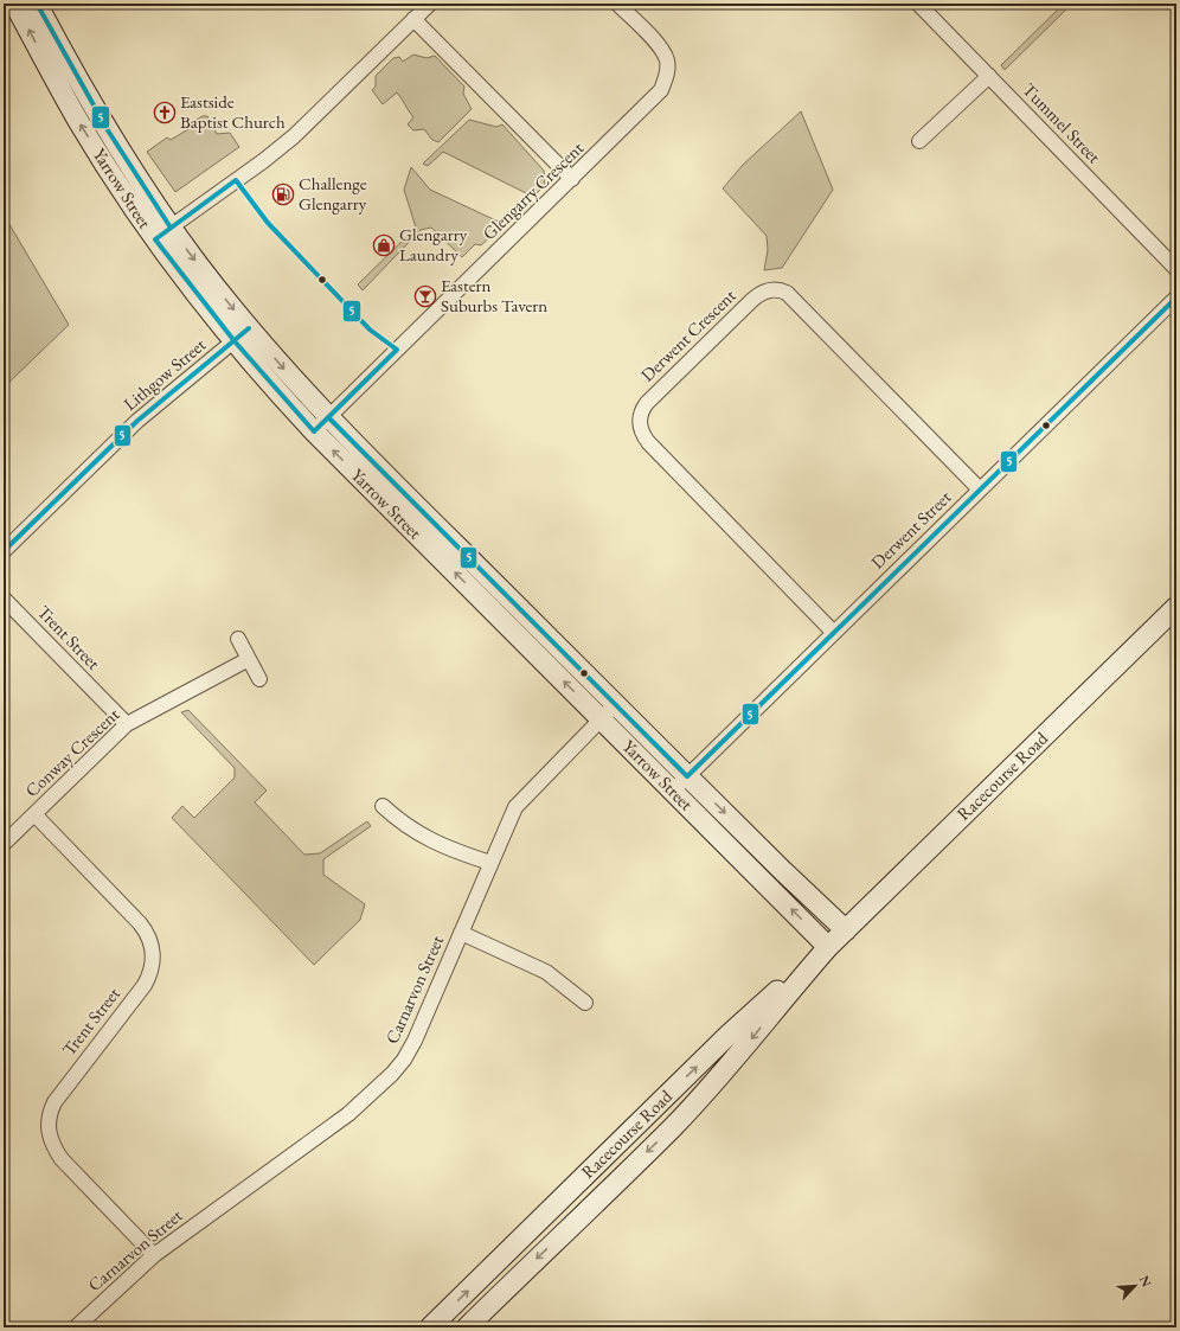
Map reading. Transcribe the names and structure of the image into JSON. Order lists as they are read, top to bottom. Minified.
{"streets":{"street":["Tummel Street","Yarrow Street","Glengarry Crescent","Derwent Crescent","Lithgow Street","Derwent Street","Trent Street","Conway Crescent","Racecourse Road","Carnarvon Street"]},"crossings":[["Yarrow Street","Glengarry Crescent"],["Yarrow Street","Lithgow Street"],["Yarrow Street","Derwent Street"],["Yarrow Street","Racecourse Road"],["Yarrow Street","Carnarvon Street"],["Derwent Crescent","Derwent Street"],["Trent Street","Conway Crescent"],["Trent Street","Carnarvon Street"]],"places":{"church":["Eastside Baptist Church"],"fuel station":["Challenge Glengarry"],"shop":["Glengarry Laundry"],"bar":["Eastern Suburbs Tavern"]},"lines":["transit line 5"],"north":"top right"}
